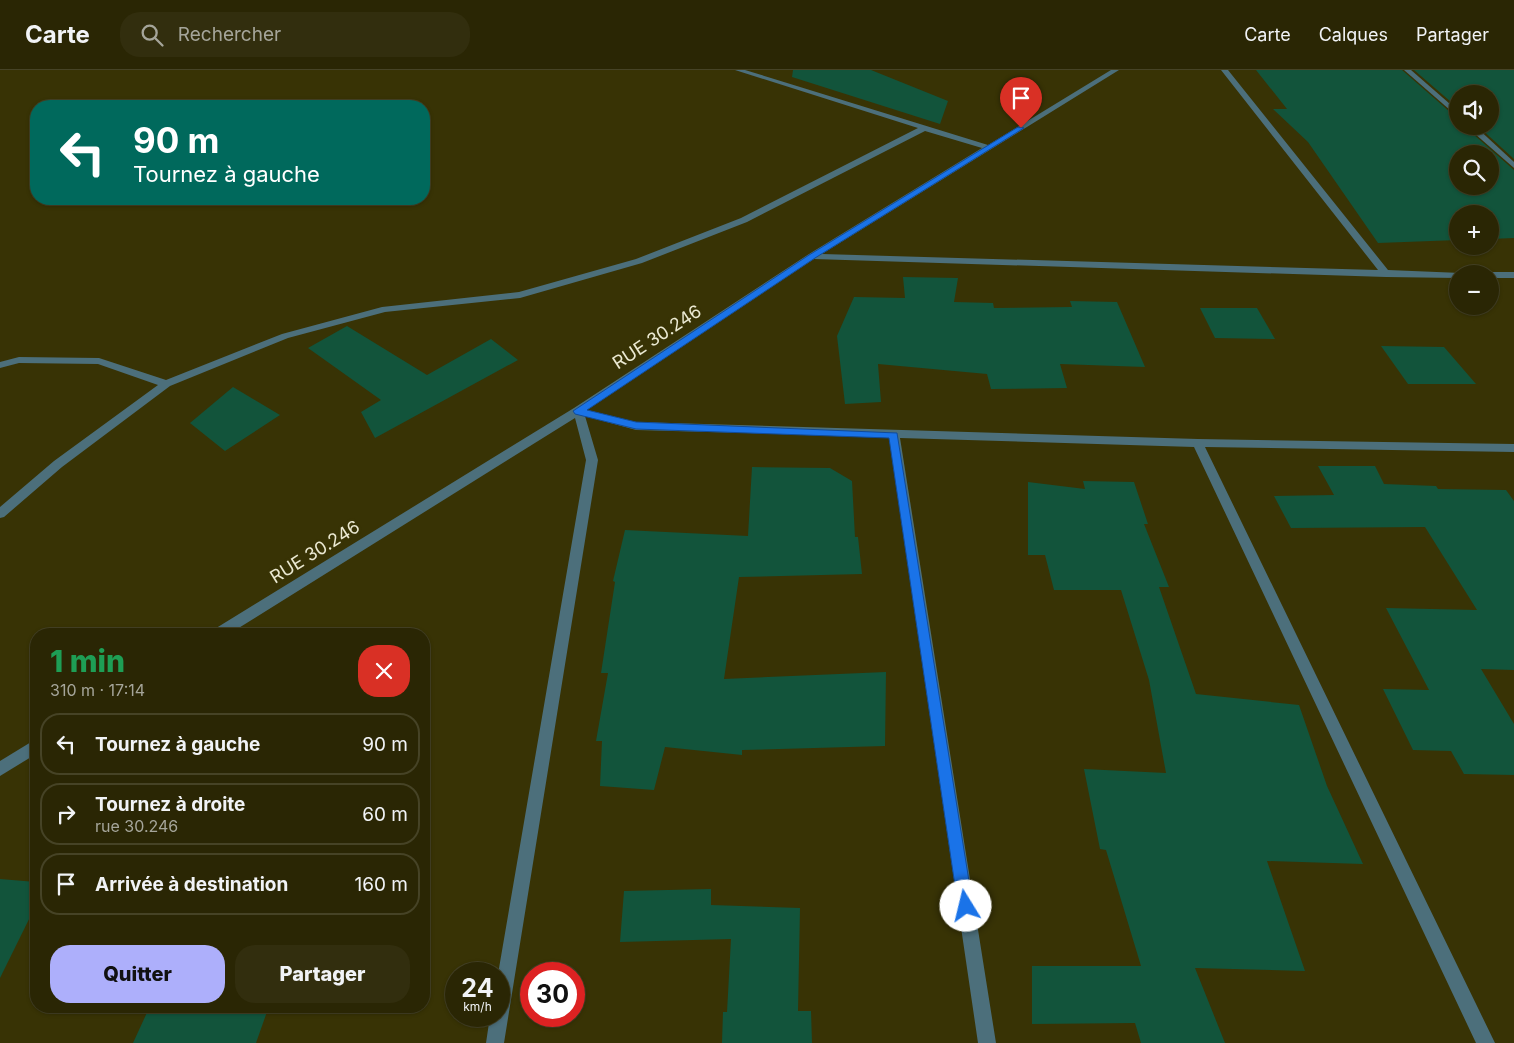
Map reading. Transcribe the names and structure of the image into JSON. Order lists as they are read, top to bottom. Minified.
{"streets":{"street":["RUE 30.246"]},"page":{"header":"Carte","search":"Rechercher","nav":["Carte","Calques","Partager"],"map_buttons":["+","−"],"turn":["90 m","Tournez à gauche"],"heading":["1 min","310 m · 17:14"],"list":[{"name":"Tournez à gauche","value":"90 m"},{"name":"Tournez à droite","note":"rue 30.246","value":"60 m"},{"name":"Arrivée à destination","value":"160 m"}],"buttons":["Quitter","Partager"],"speed":"24 km/h","limit":"30"}}
